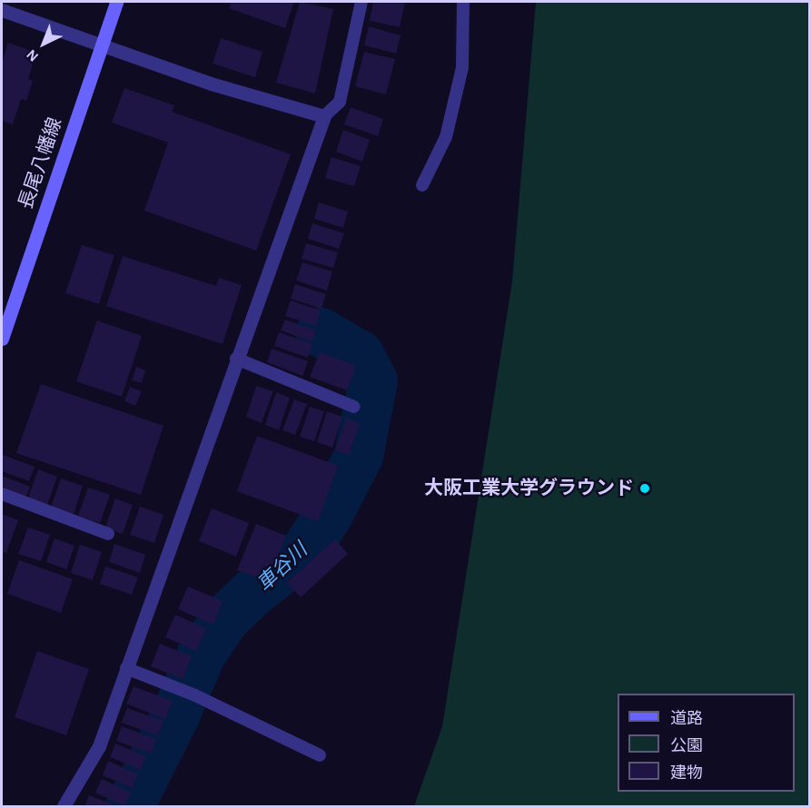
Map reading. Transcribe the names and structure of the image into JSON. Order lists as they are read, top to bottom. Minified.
{"streets":{"main road":["長尾八幡線"]},"water":["車谷川"],"places":["大阪工業大学グラウンド"],"legend":["道路","公園","建物"],"north":"bottom left"}
